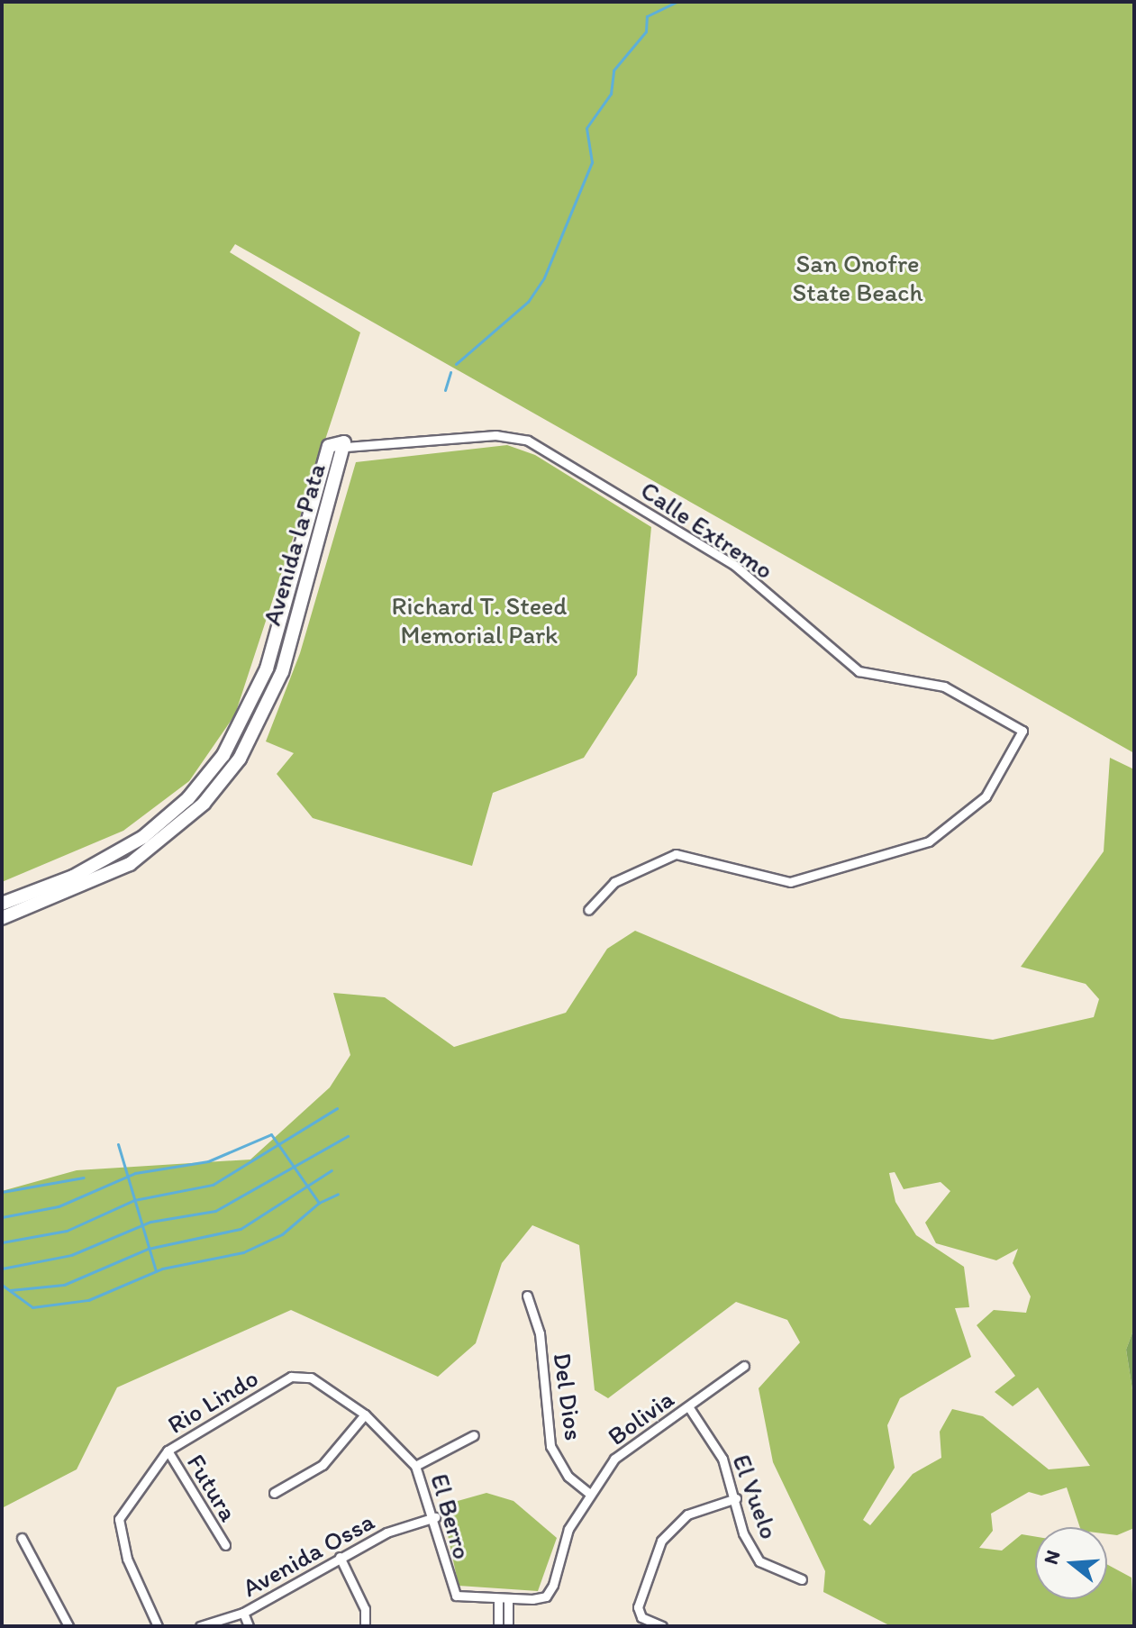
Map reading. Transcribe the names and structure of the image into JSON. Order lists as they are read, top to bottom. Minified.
{"streets":{"main road":["Avenida la Pata"],"street":["Calle Extremo","Del Dios","Rio Lindo","Bolivia","Futura","El Vuelo","El Berro","Avenida Ossa"]},"crossings":[["Calle Extremo","Avenida la Pata"],["Del Dios","Bolivia"],["Rio Lindo","Futura"],["Rio Lindo","El Berro"],["Bolivia","El Vuelo"],["Bolivia","El Berro"],["El Berro","Avenida Ossa"]],"parks":["San Onofre State Beach","Richard T. Steed Memorial Park"],"north":"left"}
